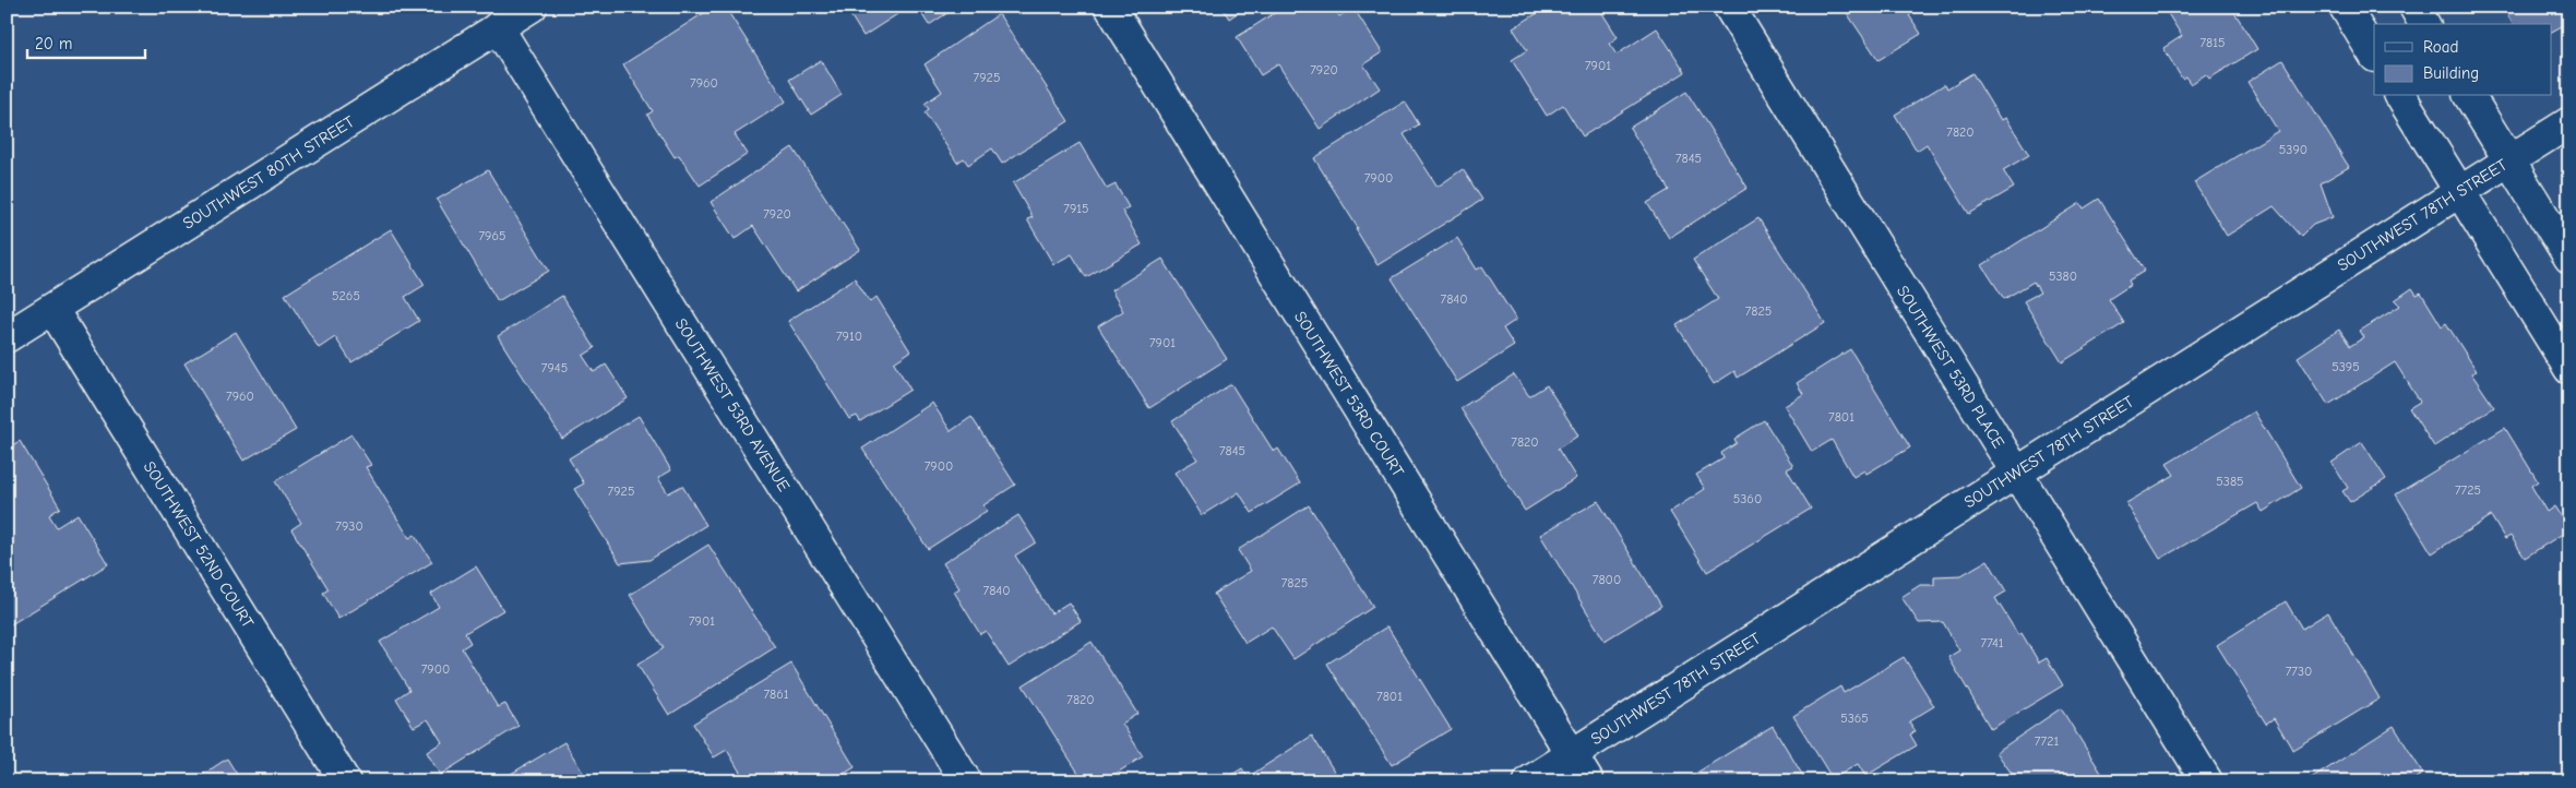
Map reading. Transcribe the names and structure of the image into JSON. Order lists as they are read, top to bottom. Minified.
{"streets":{"street":["SOUTHWEST 80TH STREET","SOUTHWEST 78TH STREET","SOUTHWEST 53RD PLACE","SOUTHWEST 53RD COURT","SOUTHWEST 53RD AVENUE","SOUTHWEST 52ND COURT"]},"crossings":[["SOUTHWEST 80TH STREET","SOUTHWEST 53RD AVENUE"],["SOUTHWEST 80TH STREET","SOUTHWEST 52ND COURT"],["SOUTHWEST 78TH STREET","SOUTHWEST 53RD PLACE"],["SOUTHWEST 78TH STREET","SOUTHWEST 53RD COURT"]],"house_numbers":["7815","7901","7920","7925","7960","7820","5390","7845","7900","7915","7920","7965","5380","5265","7840","7825","7910","7901","5395","7945","7960","7801","7820","7845","7900","5385","7725","7925","5360","7930","7800","7825","7840","7901","7741","7900","7730","7861","7801","7820","5365","7721"],"legend":["Road","Building"],"scale_bar":"20 m"}
